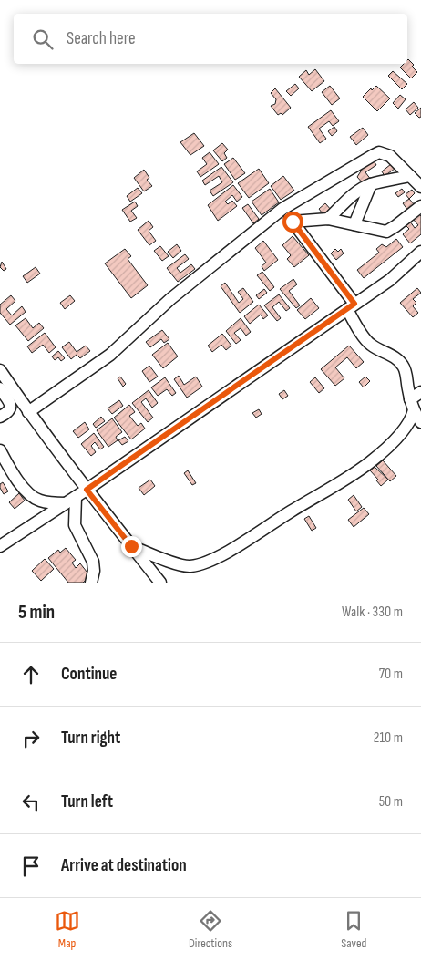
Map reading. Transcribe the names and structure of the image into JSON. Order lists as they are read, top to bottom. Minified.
{"page":{"search":"Search here","heading":["5 min","Walk · 330 m"],"list":[["Continue","70 m"],["Turn right","210 m"],["Turn left","50 m"],"Arrive at destination"],"nav":["Map","Directions","Saved"]}}
